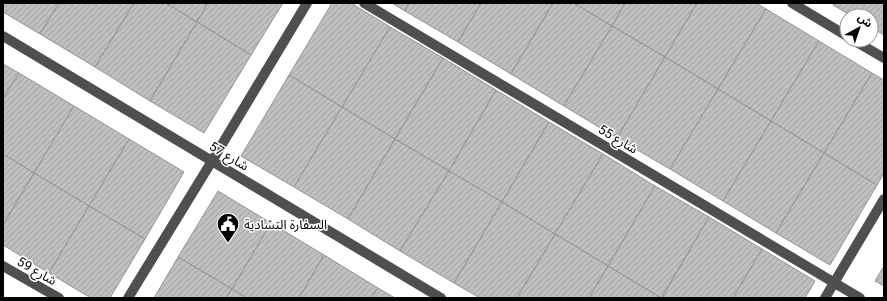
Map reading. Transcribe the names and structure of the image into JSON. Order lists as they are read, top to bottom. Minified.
{"streets":{"street":["شارع 55","شارع 57","شارع 59"]},"places":{"public building":["السفارة التشادية"]},"north":"top right"}
